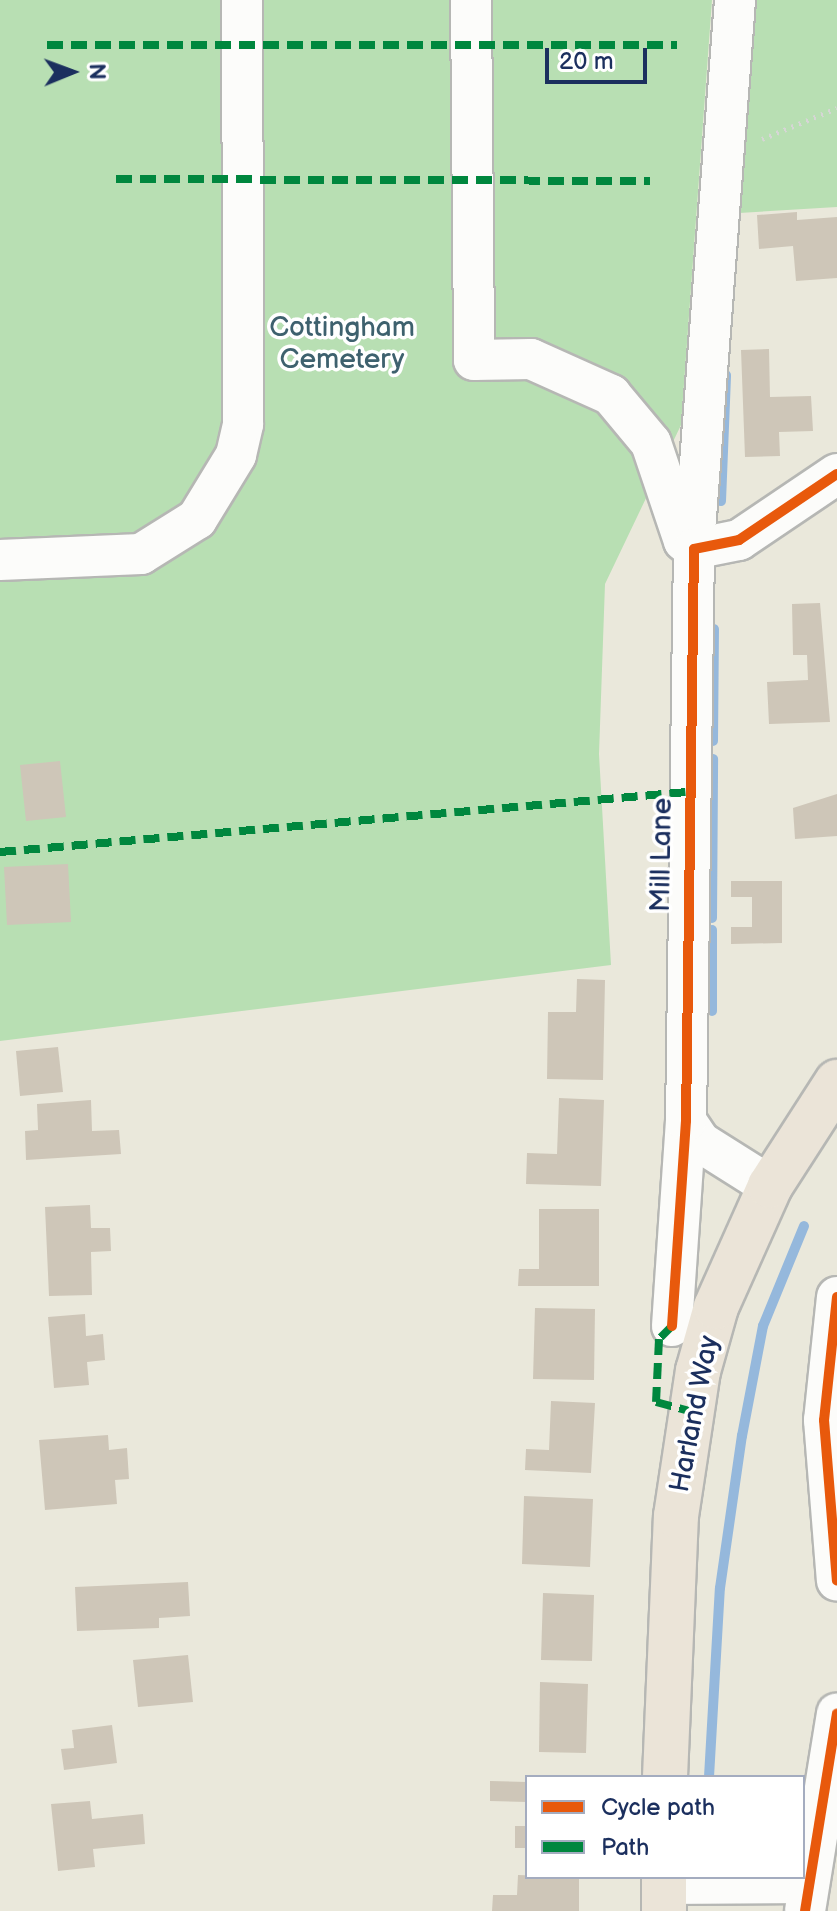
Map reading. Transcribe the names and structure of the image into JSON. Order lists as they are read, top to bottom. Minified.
{"streets":{"main road":["Harland Way"],"street":["Mill Lane"]},"parks":["Cottingham Cemetery"],"legend":["Cycle path","Path"],"scale_bar":"20 m","north":"right"}
